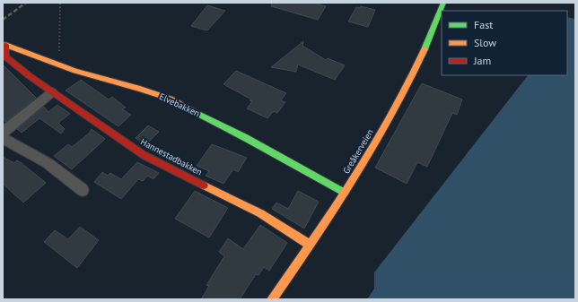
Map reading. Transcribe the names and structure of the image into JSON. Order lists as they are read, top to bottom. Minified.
{"streets":{"street":["Elvebakken","Greåkerveien","Hannestadbakken"]},"crossings":[["Elvebakken","Greåkerveien"],["Elvebakken","Hannestadbakken"],["Greåkerveien","Hannestadbakken"]],"legend":["Fast","Slow","Jam"]}
